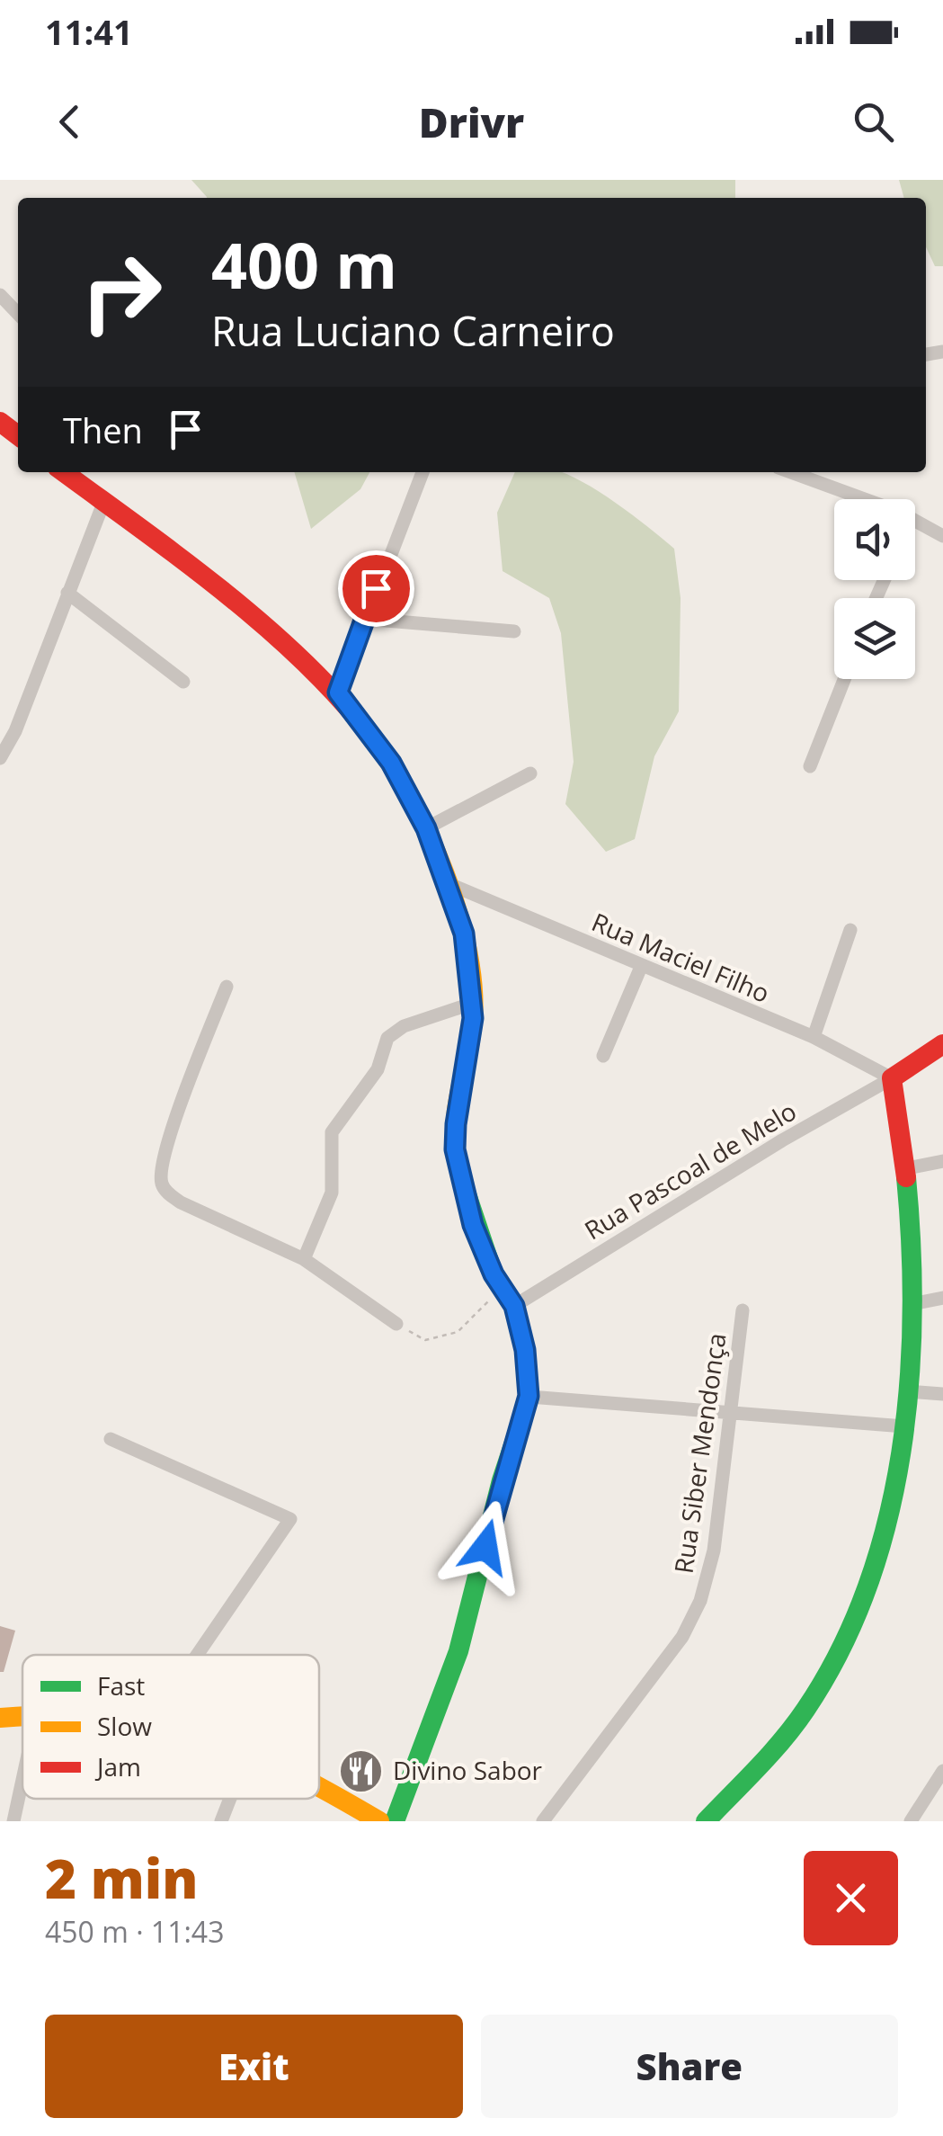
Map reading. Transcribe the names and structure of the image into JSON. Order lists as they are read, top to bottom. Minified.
{"streets":{"street":["Rua Maciel Filho","Rua Pascoal de Melo","Rua Siber Mendonça"]},"crossings":[["Rua Maciel Filho","Rua Pascoal de Melo"]],"places":{"restaurant":["Divino Sabor"]},"legend":["Fast","Slow","Jam"],"page":{"status":"11:41","header":"Drivr","turn":["400 m","Rua Luciano Carneiro"],"then":"Then","heading":["2 min","450 m · 11:43"],"buttons":["Exit","Share"]}}
